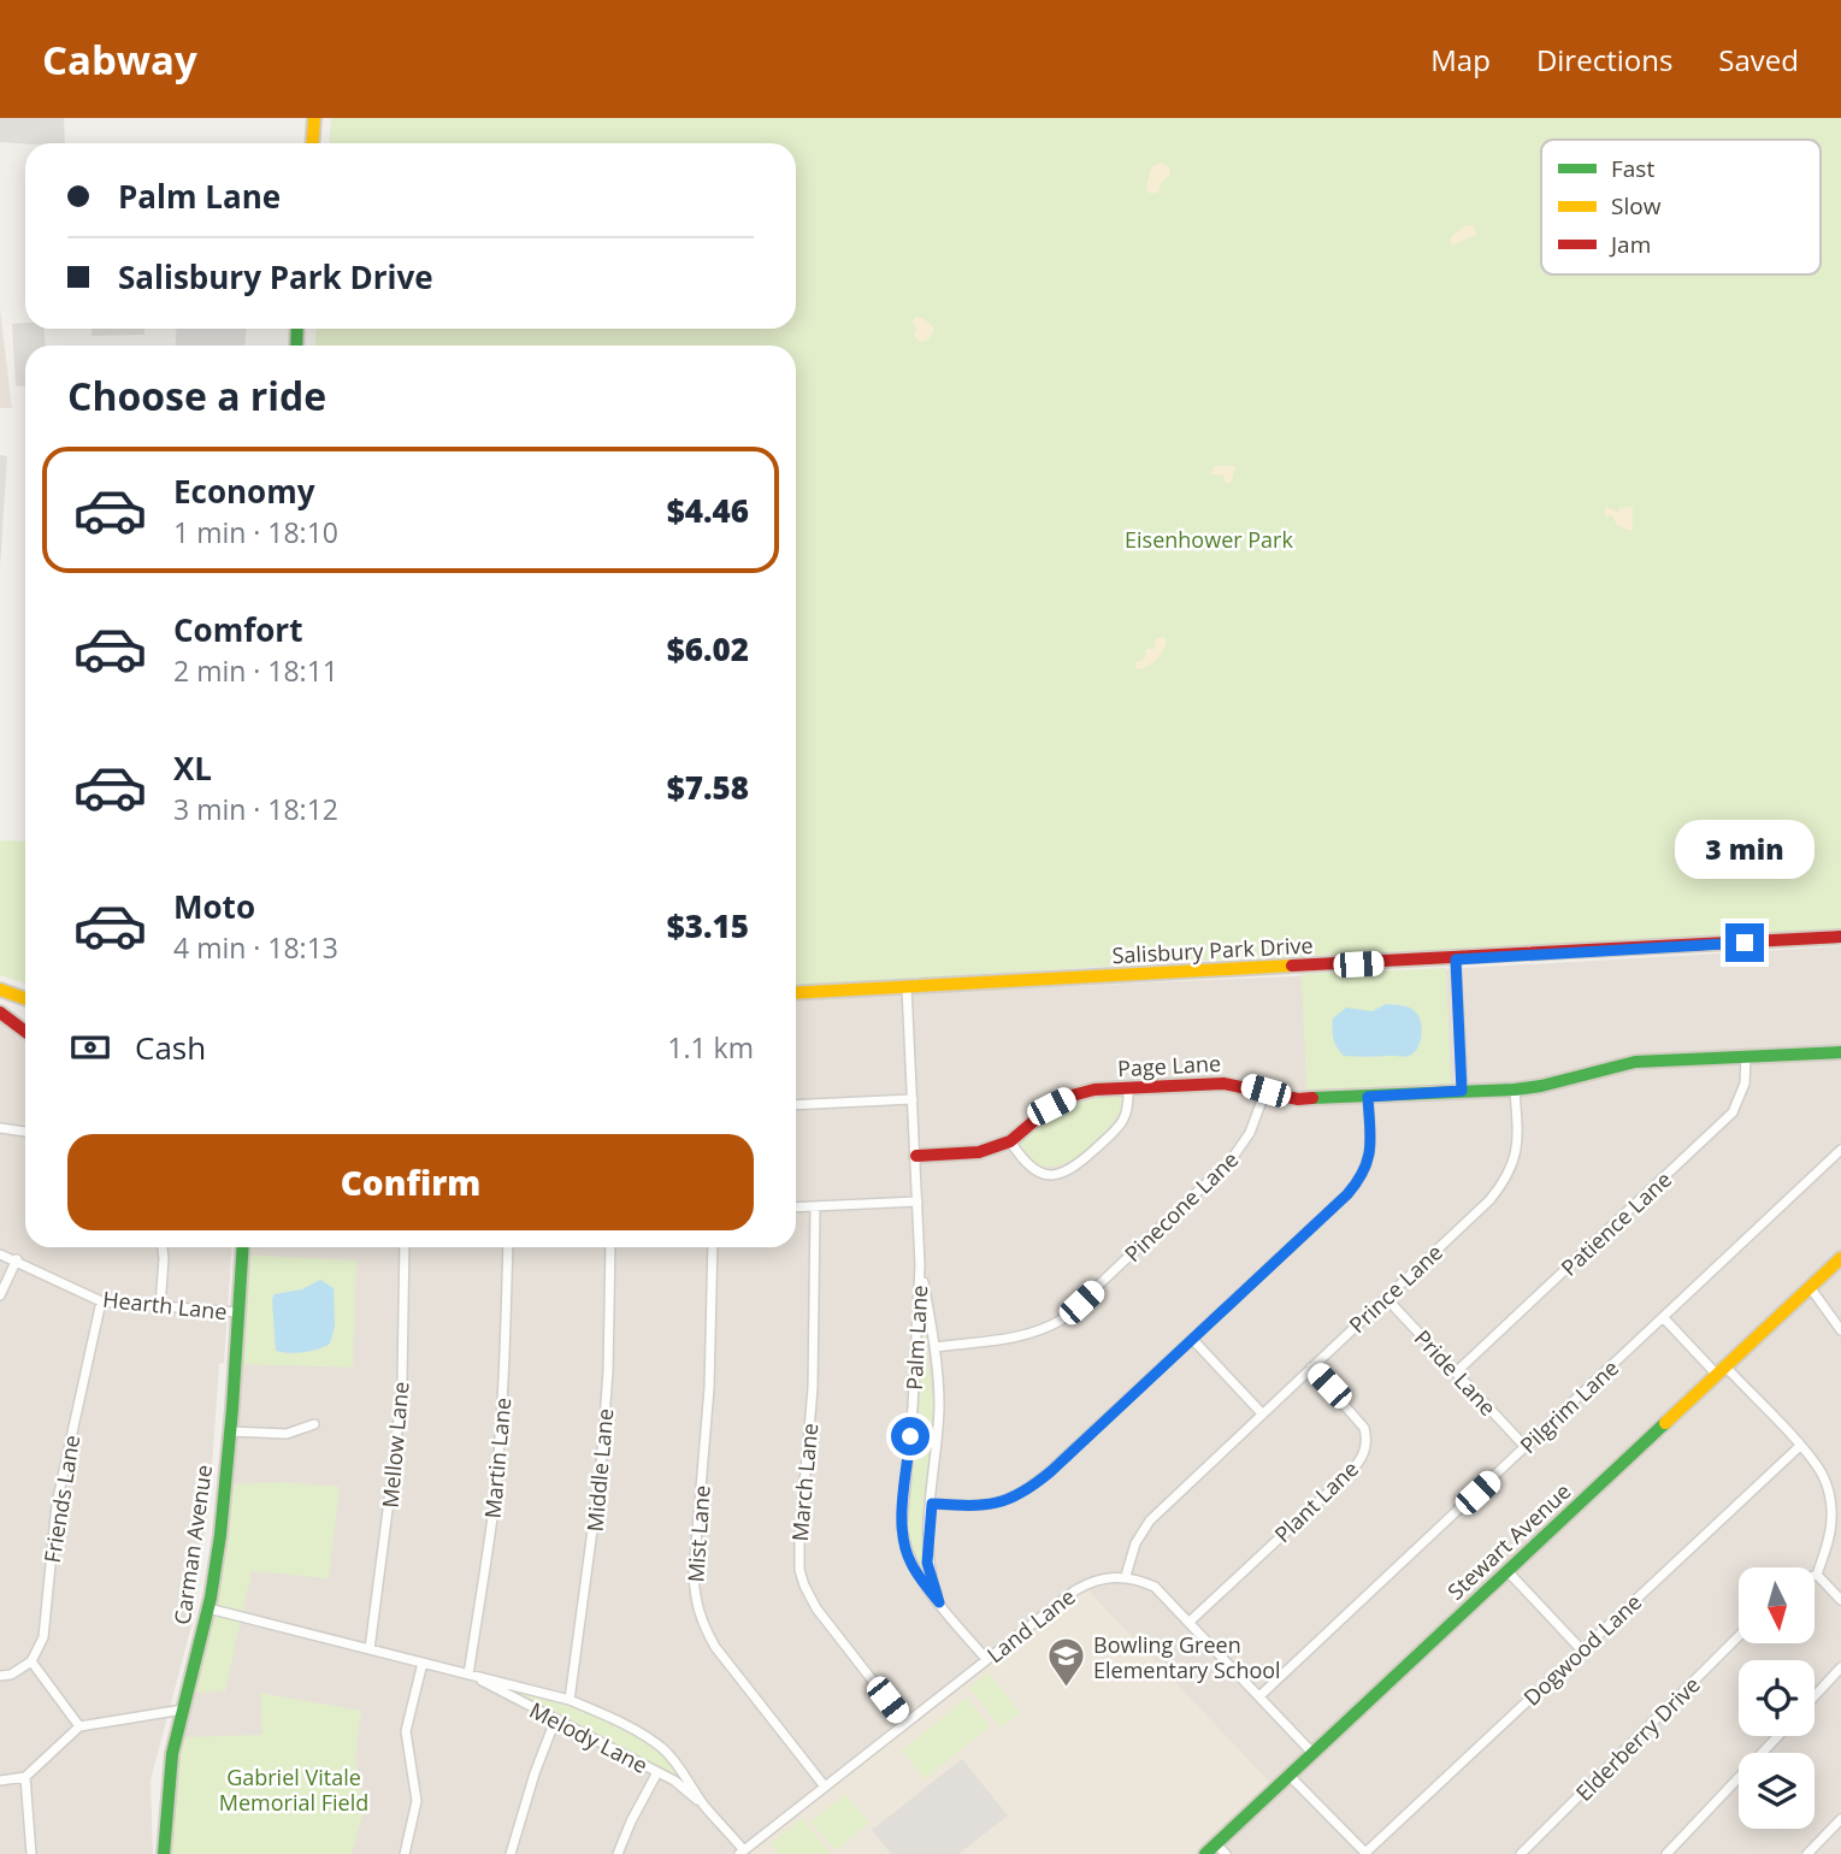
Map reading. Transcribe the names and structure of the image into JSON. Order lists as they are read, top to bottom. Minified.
{"streets":{"street":["Salisbury Park Drive","Page Lane","Pinecone Lane","Patience Lane","Prince Lane","Hearth Lane","Palm Lane","Pride Lane","Pilgrim Lane","Mellow Lane","Martin Lane","Middle Lane","March Lane","Friends Lane","Plant Lane","Mist Lane","Stewart Avenue","Carman Avenue","Land Lane","Dogwood Lane","Melody Lane","Elderberry Drive"]},"crossings":[["Salisbury Park Drive","Palm Lane"],["Page Lane","Pinecone Lane"],["Page Lane","Patience Lane"],["Page Lane","Prince Lane"],["Page Lane","Palm Lane"],["Pinecone Lane","Palm Lane"],["Patience Lane","Pride Lane"],["Prince Lane","Pride Lane"],["Prince Lane","Plant Lane"],["Prince Lane","Land Lane"],["Hearth Lane","Friends Lane"],["Hearth Lane","Carman Avenue"],["Palm Lane","Land Lane"],["Pride Lane","Pilgrim Lane"],["Mellow Lane","Melody Lane"],["Martin Lane","Melody Lane"],["Middle Lane","Melody Lane"],["March Lane","Land Lane"],["Mist Lane","Land Lane"],["Carman Avenue","Melody Lane"],["Land Lane","Melody Lane"]],"parks":["Eisenhower Park","Gabriel Vitale Memorial Field"],"places":{"school or university":["Bowling Green Elementary School"]},"legend":["Fast","Slow","Jam"],"north":"bottom","page":{"header":"Cabway","nav":["Map","Directions","Saved"],"banner":["Palm Lane","Salisbury Park Drive"],"heading":"Choose a ride","list":[{"name":"Economy","note":"1 min · 18:10","value":"$4.46"},{"name":"Comfort","note":"2 min · 18:11","value":"$6.02"},{"name":"XL","note":"3 min · 18:12","value":"$7.58"},{"name":"Moto","note":"4 min · 18:13","value":"$3.15"}],"bubble":"3 min","pay":["Cash","1.1 km"],"buttons":"Confirm"}}
